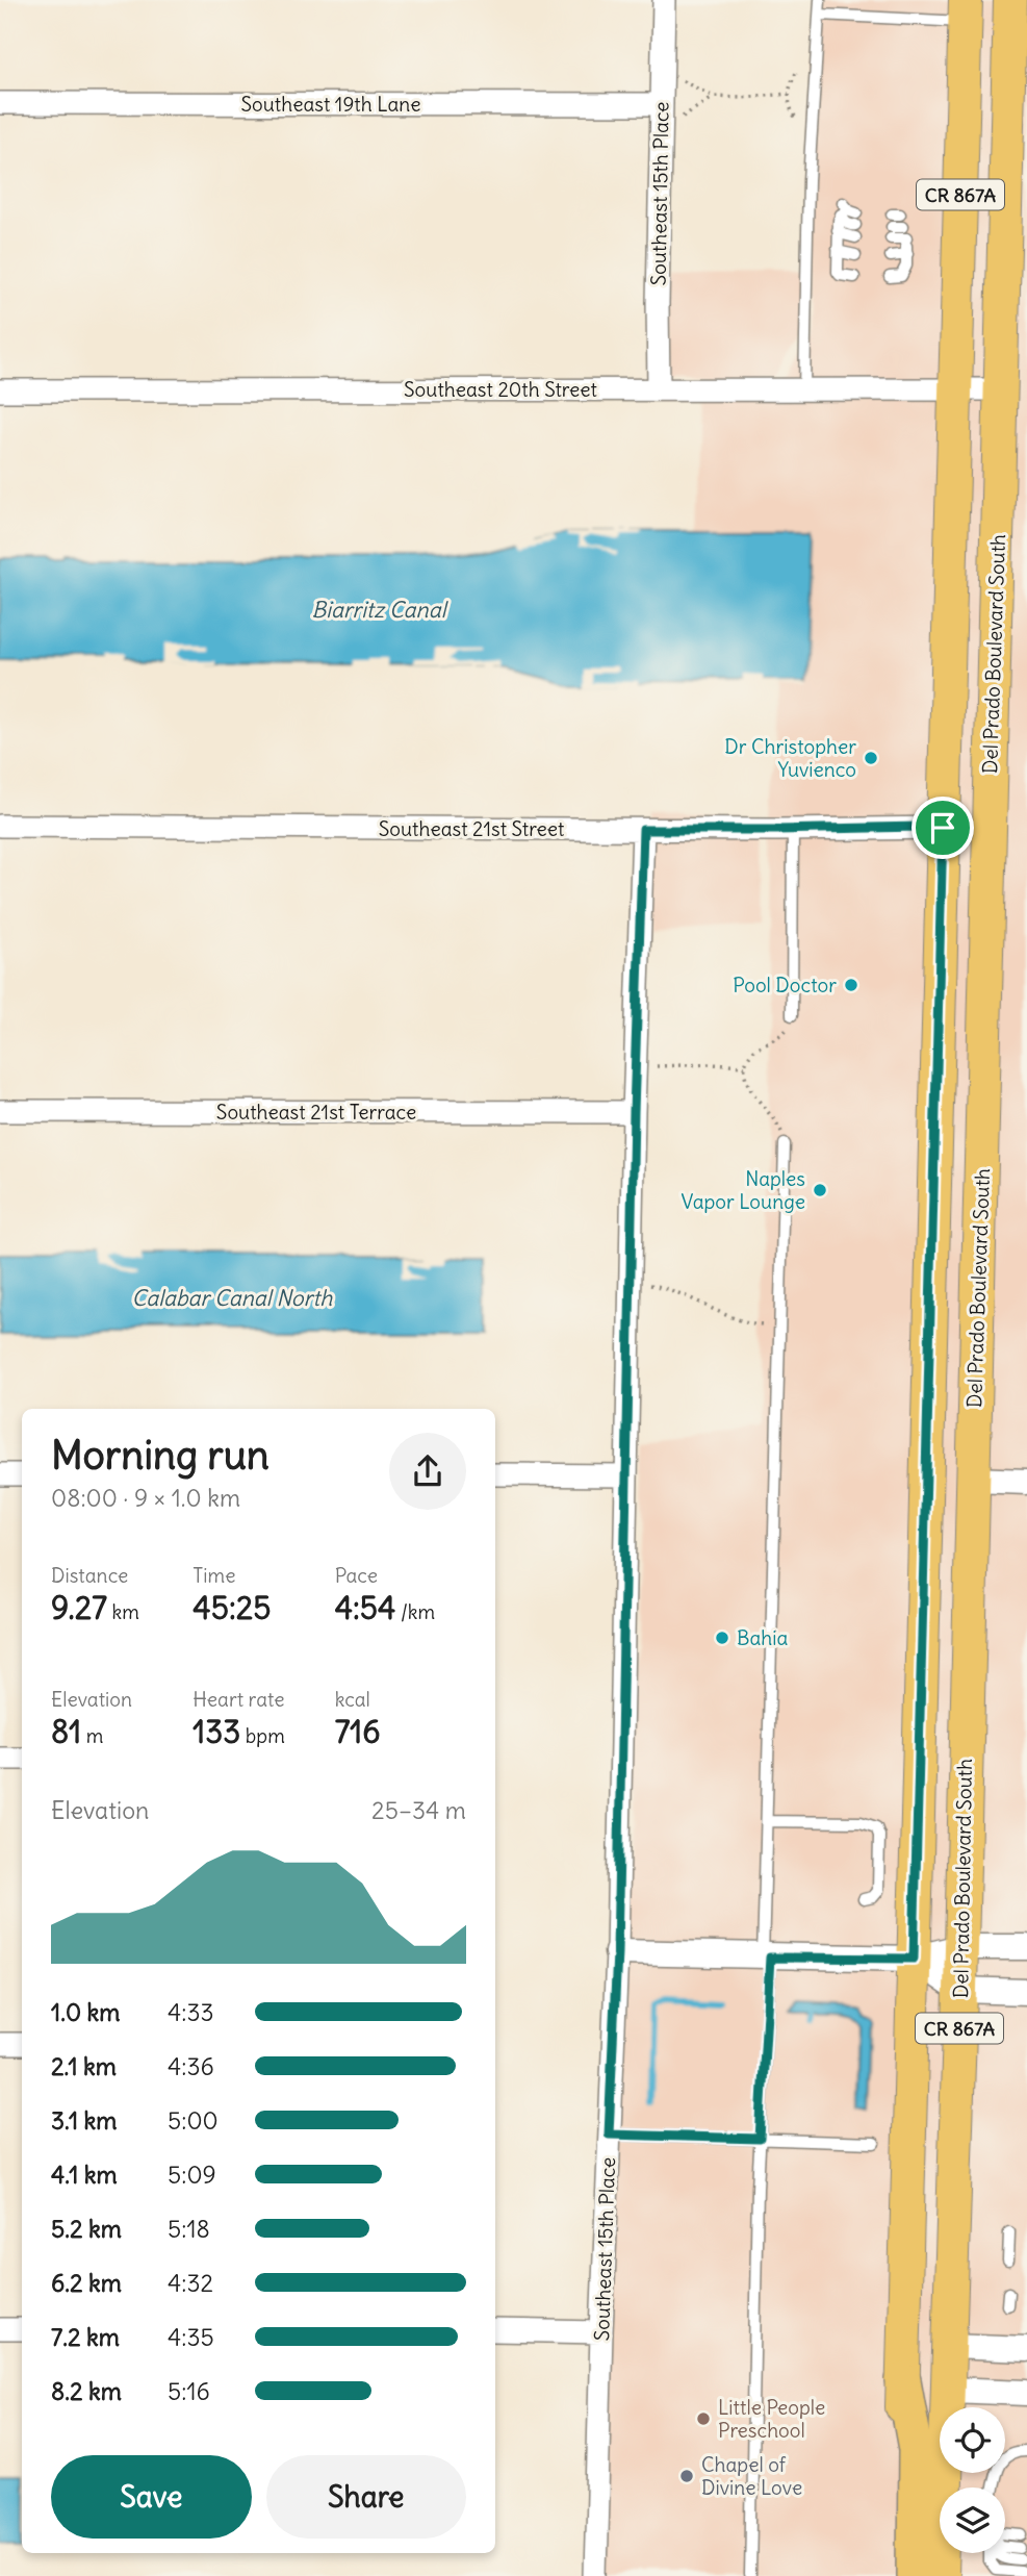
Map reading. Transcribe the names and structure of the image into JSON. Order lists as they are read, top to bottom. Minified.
{"streets":{"main road":["CR 867A","Del Prado Boulevard South"],"street":["Southeast 19th Lane","Southeast 15th Place","Southeast 20th Street","Southeast 21st Street","Southeast 21st Terrace"]},"crossings":[["Southeast 19th Lane","Southeast 15th Place"],["Southeast 15th Place","Southeast 20th Street"],["Southeast 15th Place","Southeast 21st Street"],["Southeast 15th Place","Southeast 21st Terrace"],["CR 867A","Southeast 20th Street"],["CR 867A","Southeast 21st Street"],["Southeast 20th Street","Del Prado Boulevard South"]],"water":["Biarritz Canal","Calabar Canal North"],"places":["Dr Christopher Yuvienco","Pool Doctor","Naples Vapor Lounge","Bahia","Little People Preschool","Chapel of Divine Love"],"page":{"heading":["Morning run","08:00 · 9 × 1.0 km"],"stats":[["Distance","9.27 km"],["Time","45:25"],["Pace","4:54 /km"],["Elevation","81 m"],["Heart rate","133 bpm"],["kcal","716"]],"chart":["Elevation","25–34 m"],"list":[{"name":"1.0 km","note":"4:33"},{"name":"2.1 km","note":"4:36"},{"name":"3.1 km","note":"5:00"},{"name":"4.1 km","note":"5:09"},{"name":"5.2 km","note":"5:18"},{"name":"6.2 km","note":"4:32"},{"name":"7.2 km","note":"4:35"},{"name":"8.2 km","note":"5:16"}],"buttons":["Save","Share"]}}
